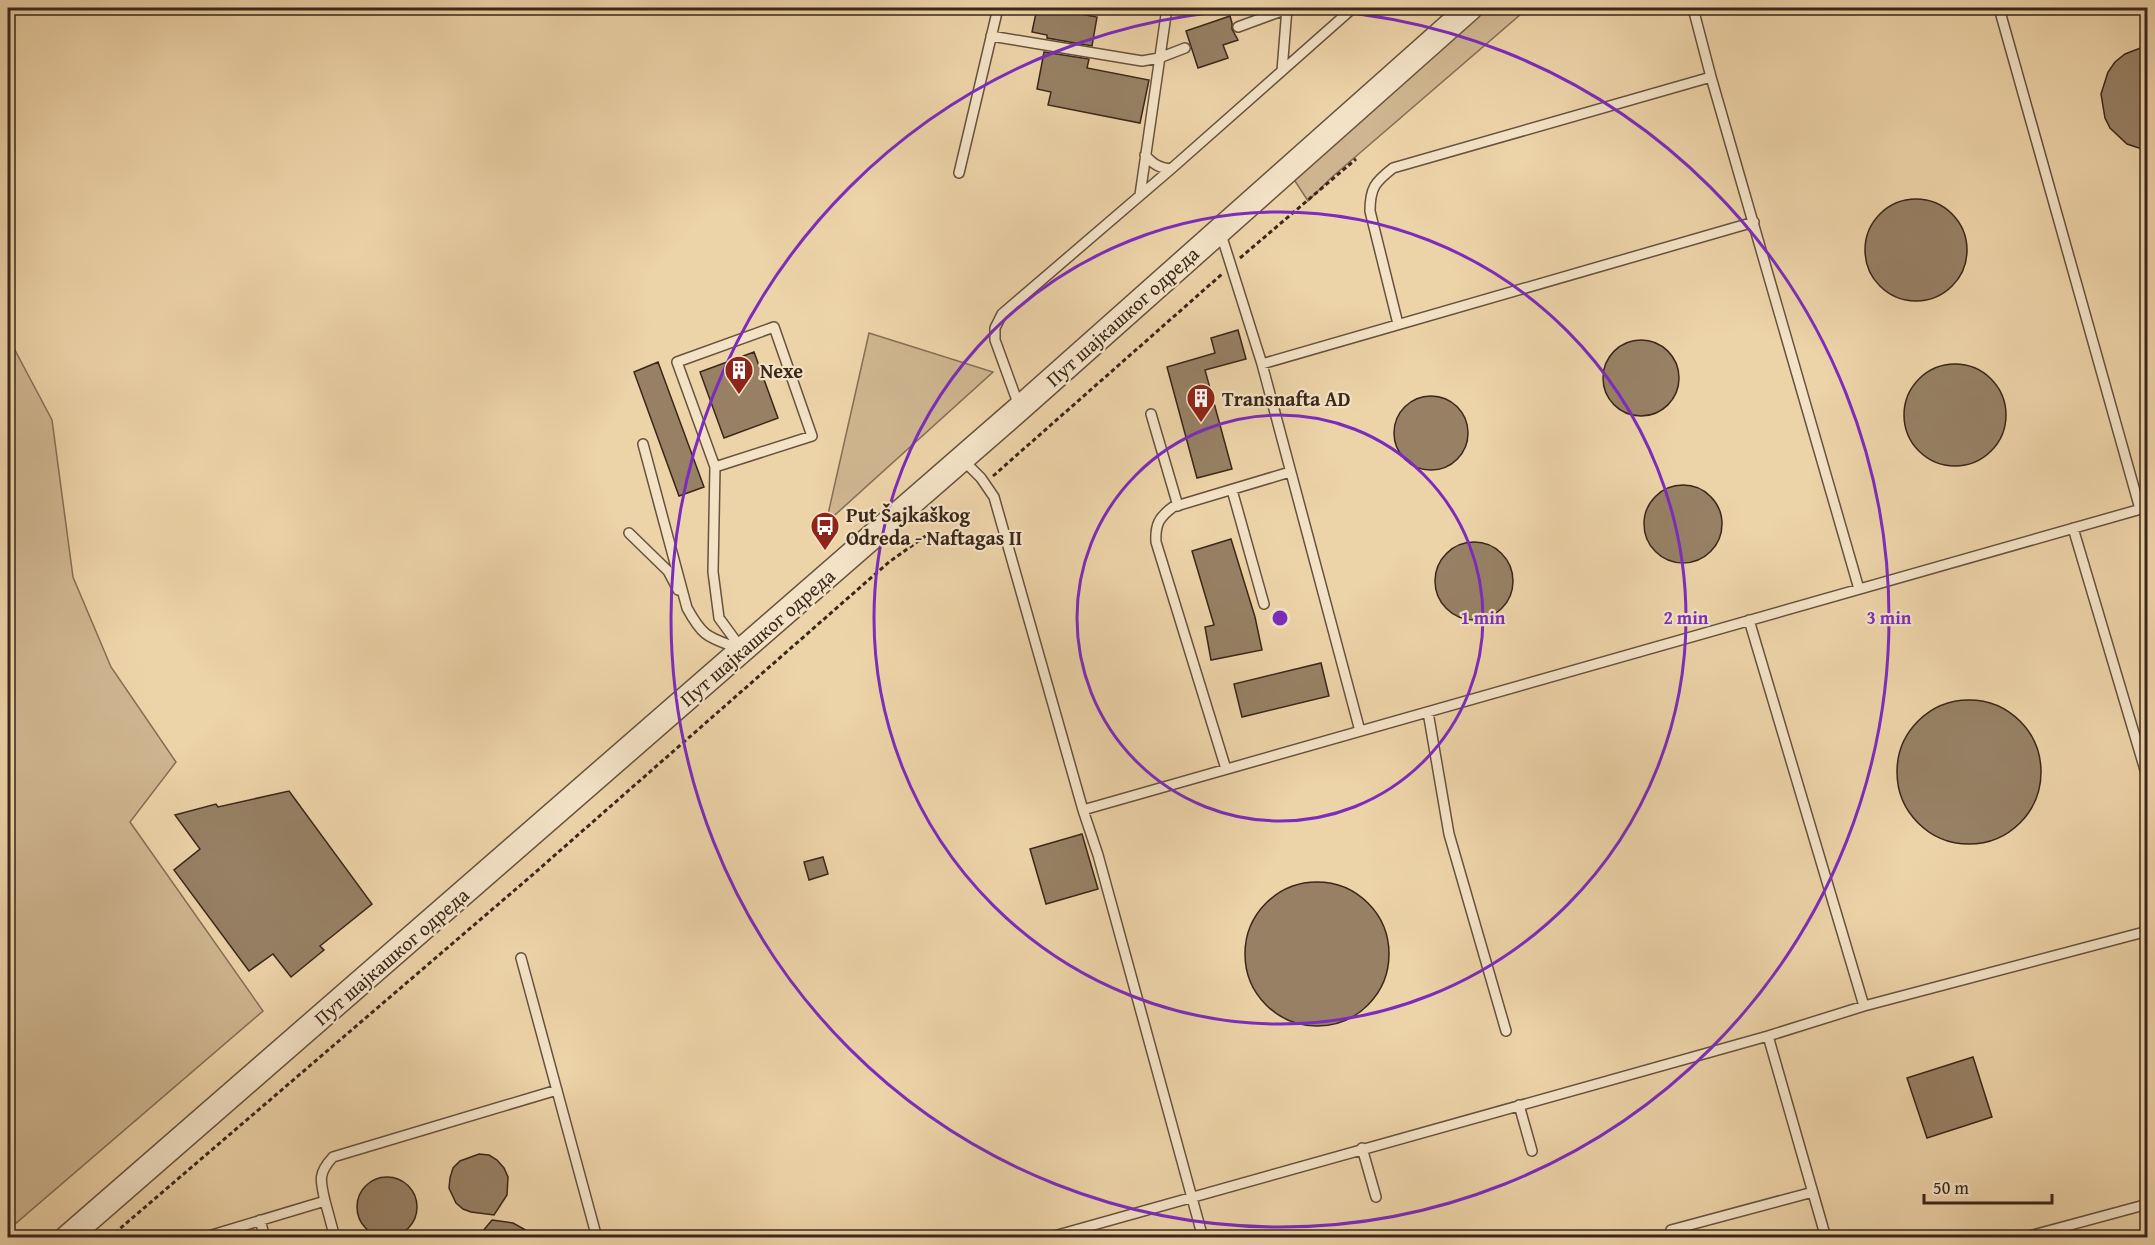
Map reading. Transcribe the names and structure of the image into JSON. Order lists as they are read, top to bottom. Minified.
{"streets":{"street":["Пут шајкашког одреда"]},"places":{"building":["Nexe","Transnafta AD"],"bus stop":["Put Šajkaškog Odreda - Naftagas II"]},"scale_bar":"50 m","rings":["1 min","2 min","3 min"]}
